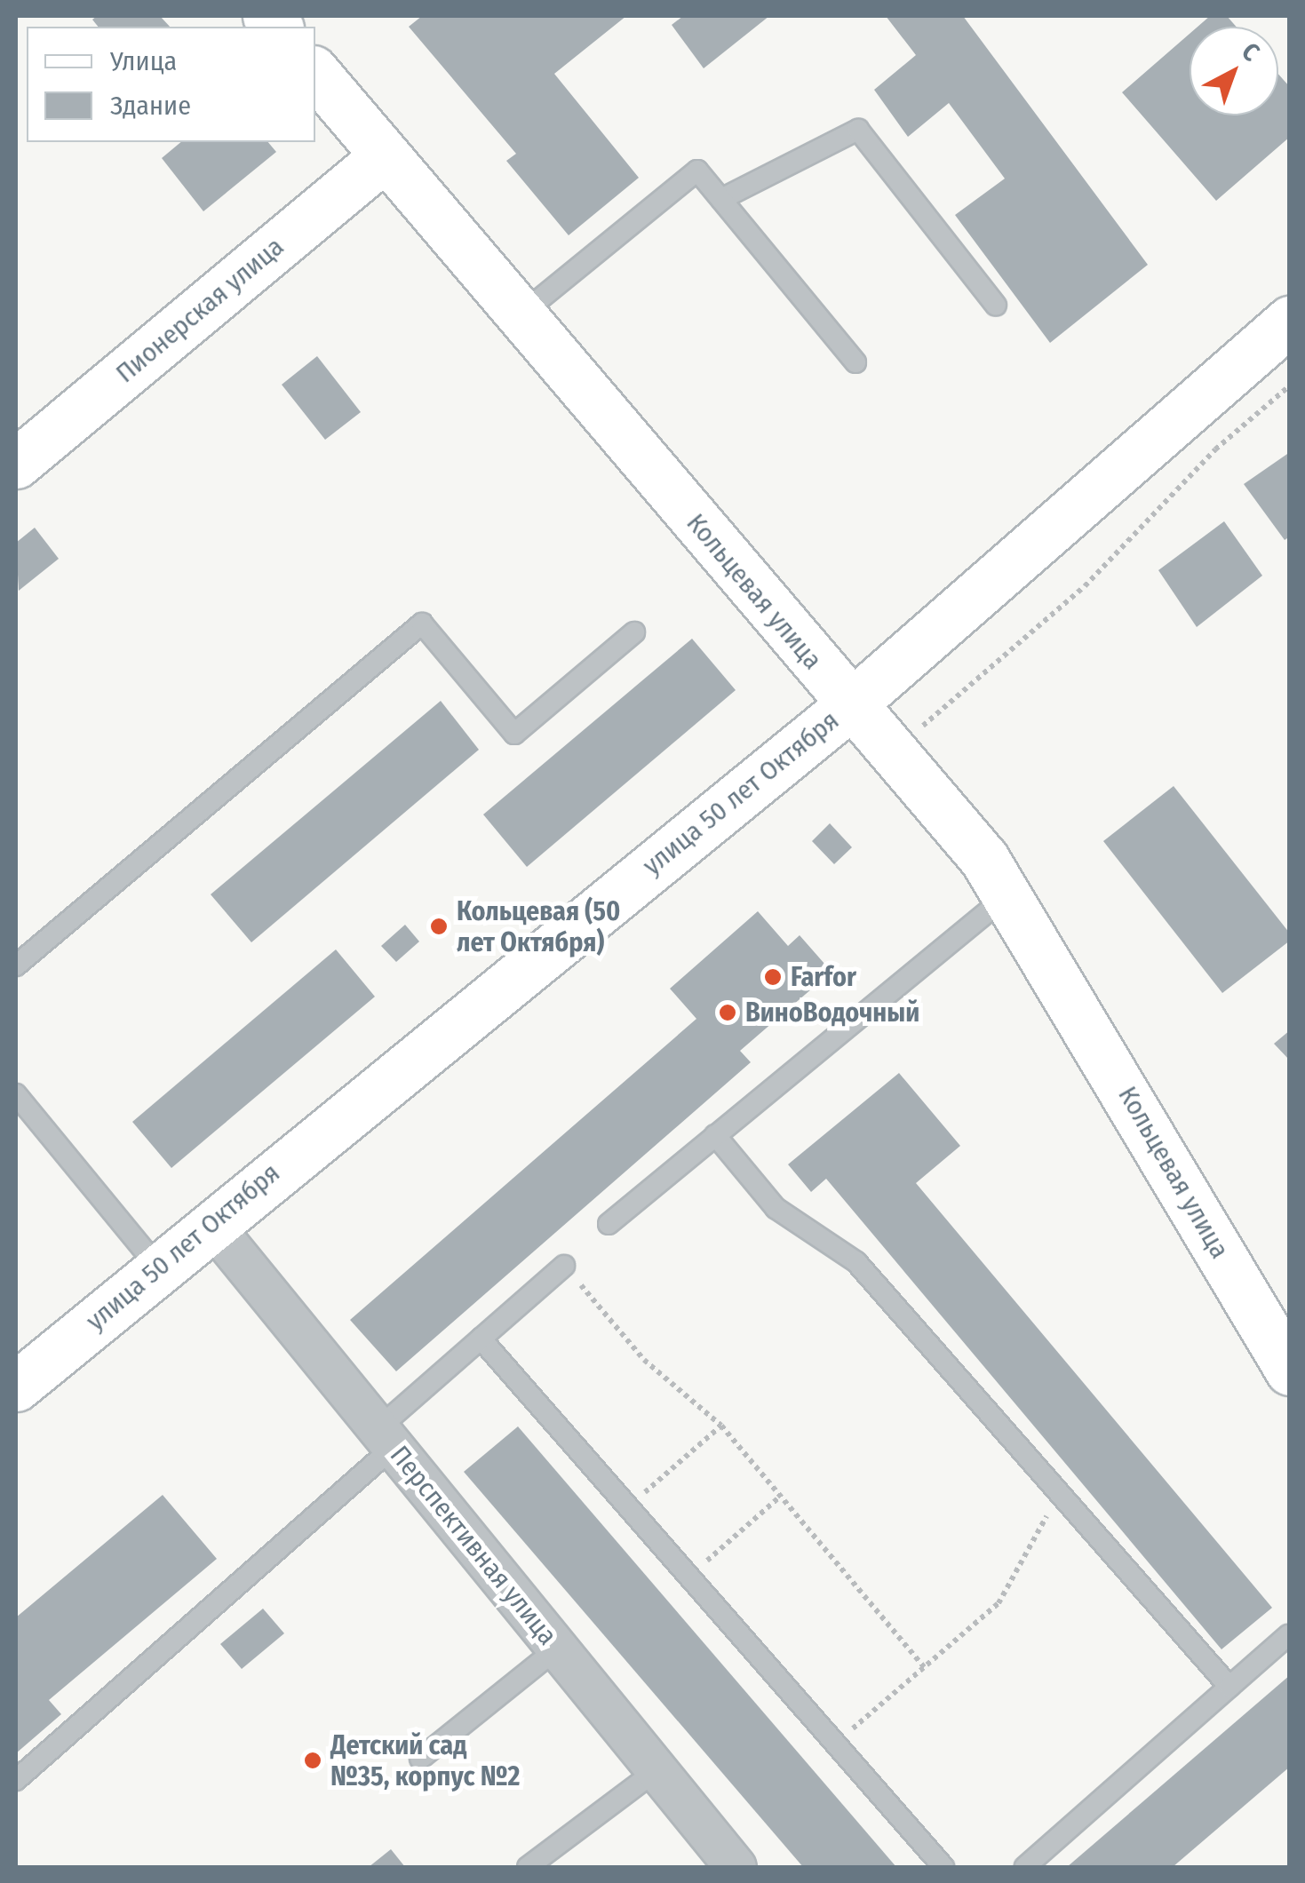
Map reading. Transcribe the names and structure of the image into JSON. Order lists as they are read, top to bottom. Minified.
{"streets":{"street":["Пионерская улица","Кольцевая улица","улица 50 лет Октября","Перспективная улица"]},"crossings":[["Пионерская улица","Кольцевая улица"],["Кольцевая улица","улица 50 лет Октября"],["улица 50 лет Октября","Перспективная улица"]],"places":["Кольцевая (50 лет Октября)","Farfor","ВиноВодочный","Детский сад №35, корпус №2"],"legend":["Улица","Здание"],"north":"top right"}
